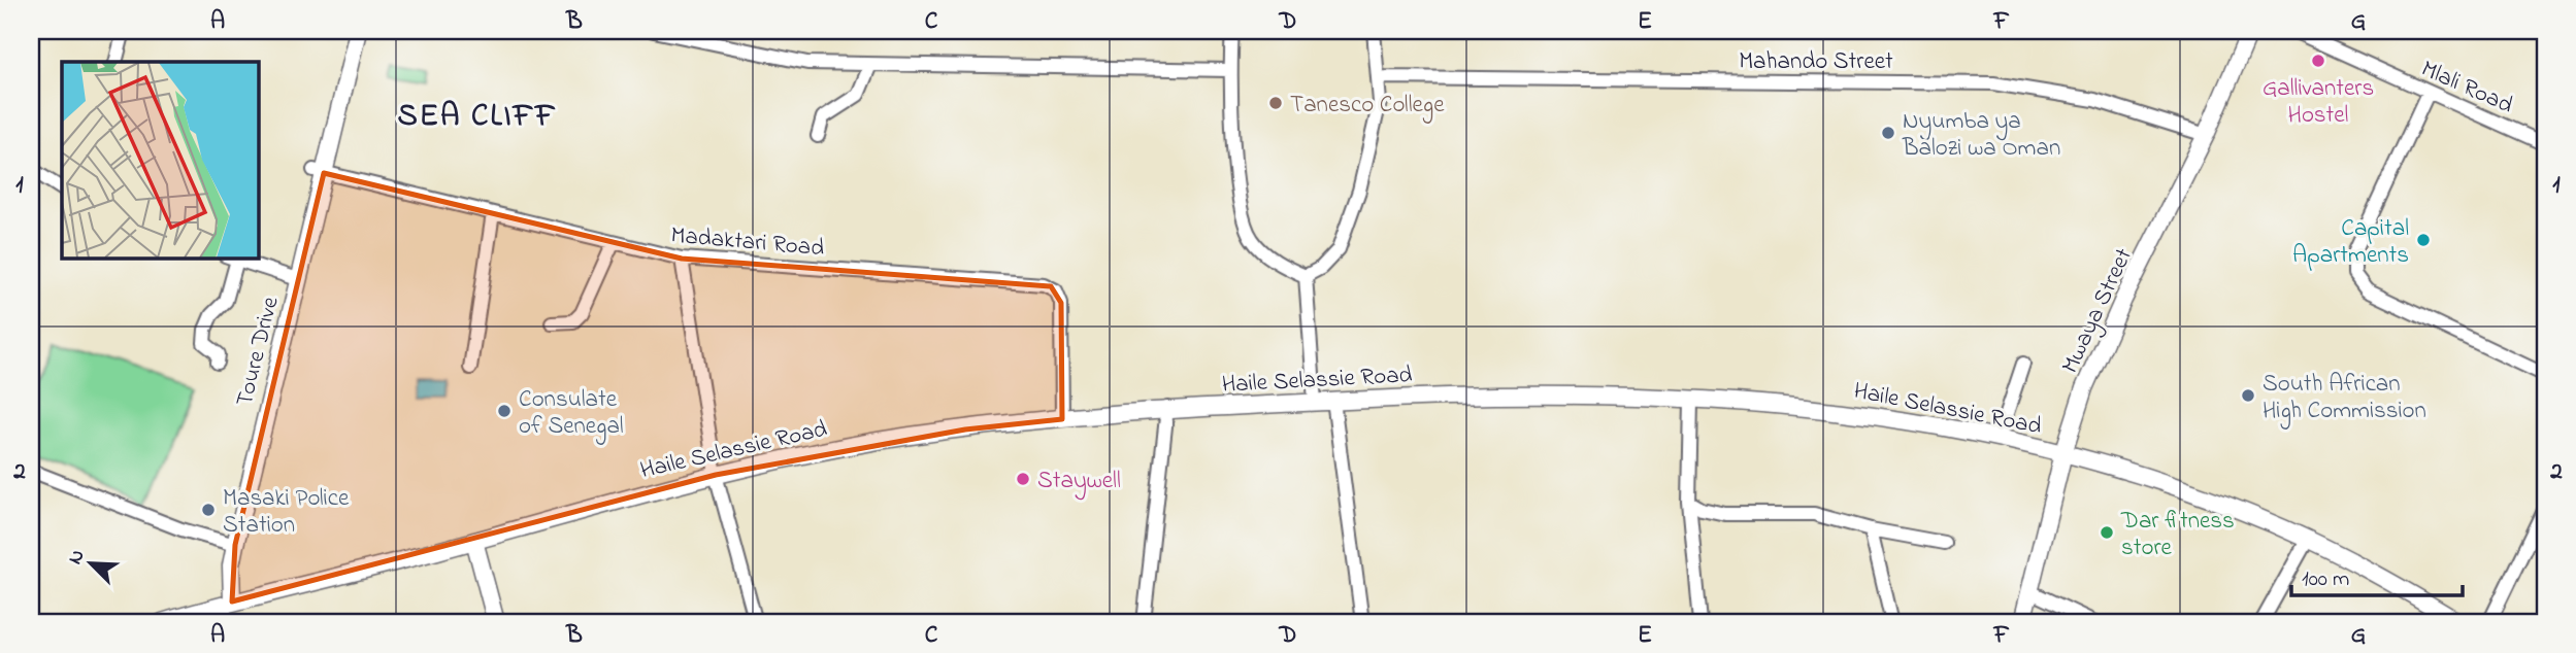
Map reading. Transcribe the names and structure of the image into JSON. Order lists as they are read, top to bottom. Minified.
{"streets":{"street":["Mahando Street","Mlali Road","Madaktari Road","Mwaya Street","Toure Drive","Haile Selassie Road"]},"crossings":[["Mahando Street","Mwaya Street"],["Madaktari Road","Toure Drive"],["Madaktari Road","Haile Selassie Road"],["Mwaya Street","Haile Selassie Road"],["Toure Drive","Haile Selassie Road"]],"districts":["SEA CLIFF"],"places":["Gallivanters Hostel","Tanesco College","Nyumba ya Balozi wa Oman","Capital Apartments","South African High Commission","Consulate of Senegal","Staywell","Masaki Police Station","Dar fitness store"],"scale_bar":"100 m","north":"top left","grid":{"columns":["A","B","C","D","E","F","G"],"rows":["1","2"]}}
